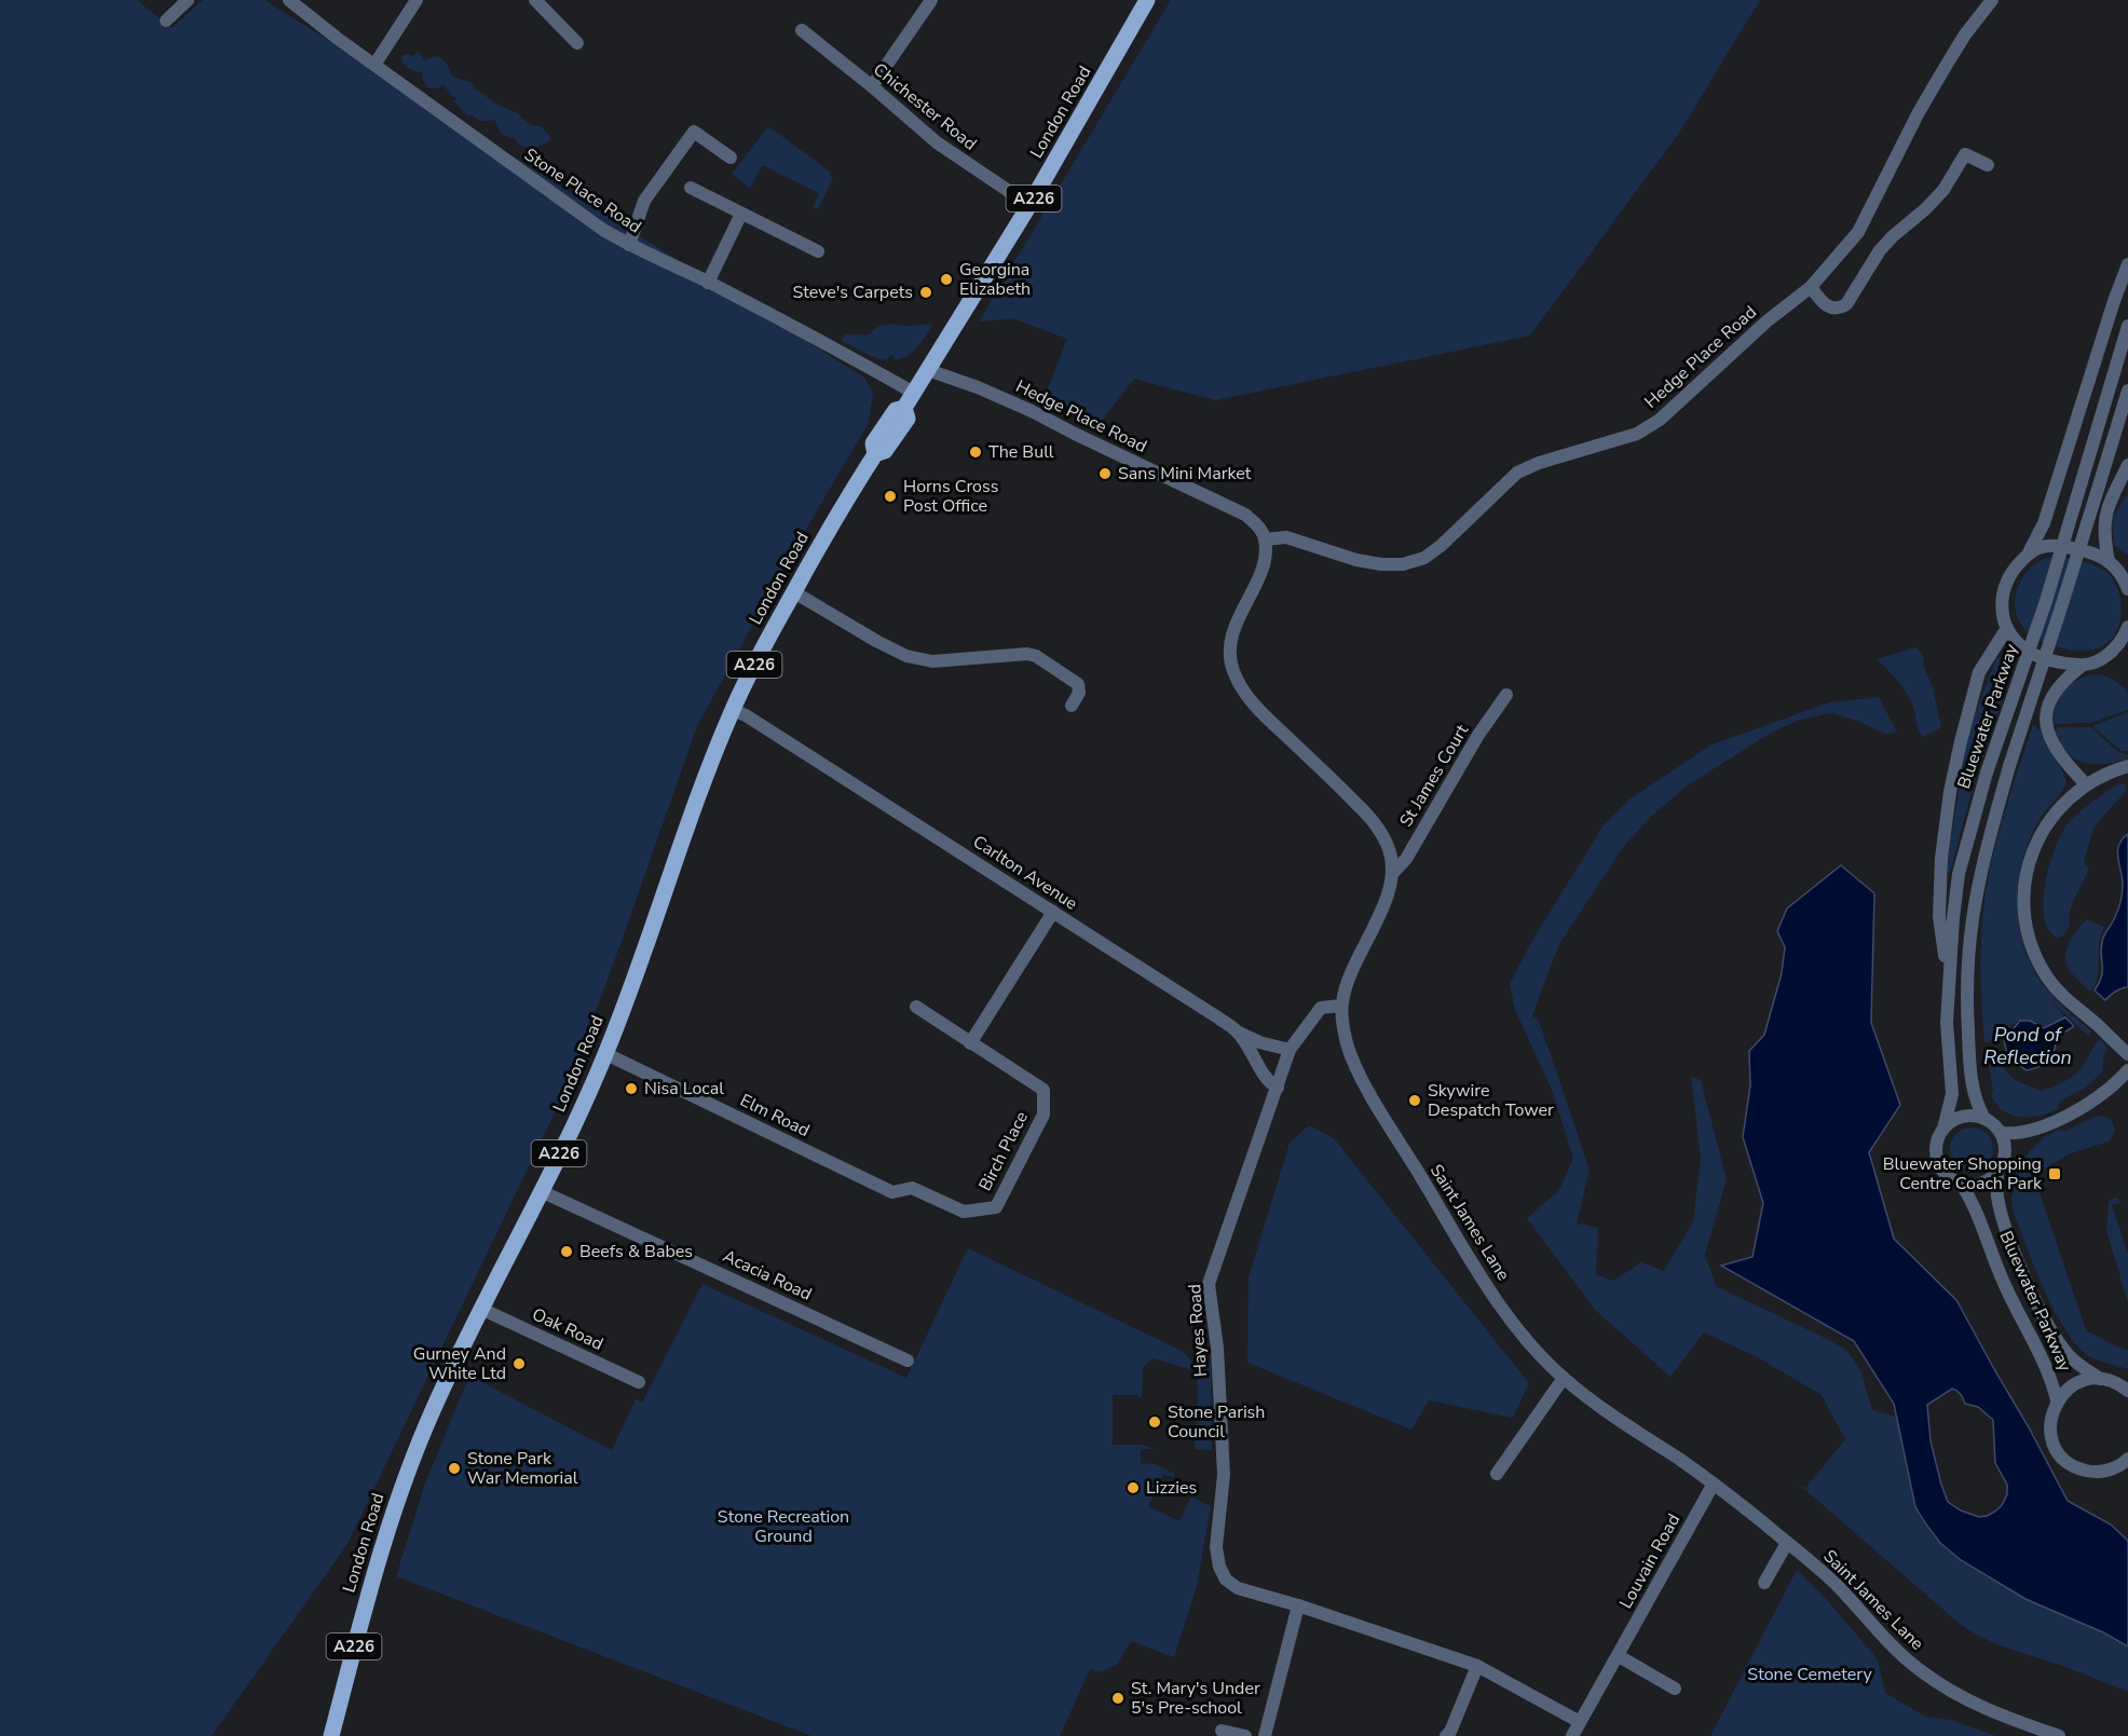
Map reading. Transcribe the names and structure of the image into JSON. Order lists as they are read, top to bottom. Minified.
{"streets":{"main road":["London Road","A226"],"street":["Chichester Road","Stone Place Road","Hedge Place Road","Bluewater Parkway","St James Court","Carlton Avenue","Elm Road","Birch Place","Saint James Lane","Acacia Road","Oak Road","Hayes Road","Louvain Road"]},"crossings":[["Chichester Road","London Road"],["London Road","Stone Place Road"],["London Road","Hedge Place Road"],["London Road","Carlton Avenue"],["London Road","Elm Road"],["London Road","Acacia Road"],["London Road","Oak Road"],["Hedge Place Road","Saint James Lane"],["St James Court","Saint James Lane"],["Carlton Avenue","Hayes Road"],["Elm Road","Birch Place"],["Saint James Lane","Hayes Road"],["Saint James Lane","Louvain Road"],["Hayes Road","Louvain Road"]],"water":["Pond of Reflection"],"parks":["Stone Recreation Ground","Stone Cemetery"],"places":{"other":["Georgina Elizabeth","Steve's Carpets","The Bull","Sans Mini Market","Horns Cross Post Office","Nisa Local","Skywire Despatch Tower","Beefs & Babes","Gurney And White Ltd","Stone Parish Council","Stone Park War Memorial","Lizzies","St. Mary's Under 5's Pre-school"],"transit":["Bluewater Shopping Centre Coach Park"]}}
